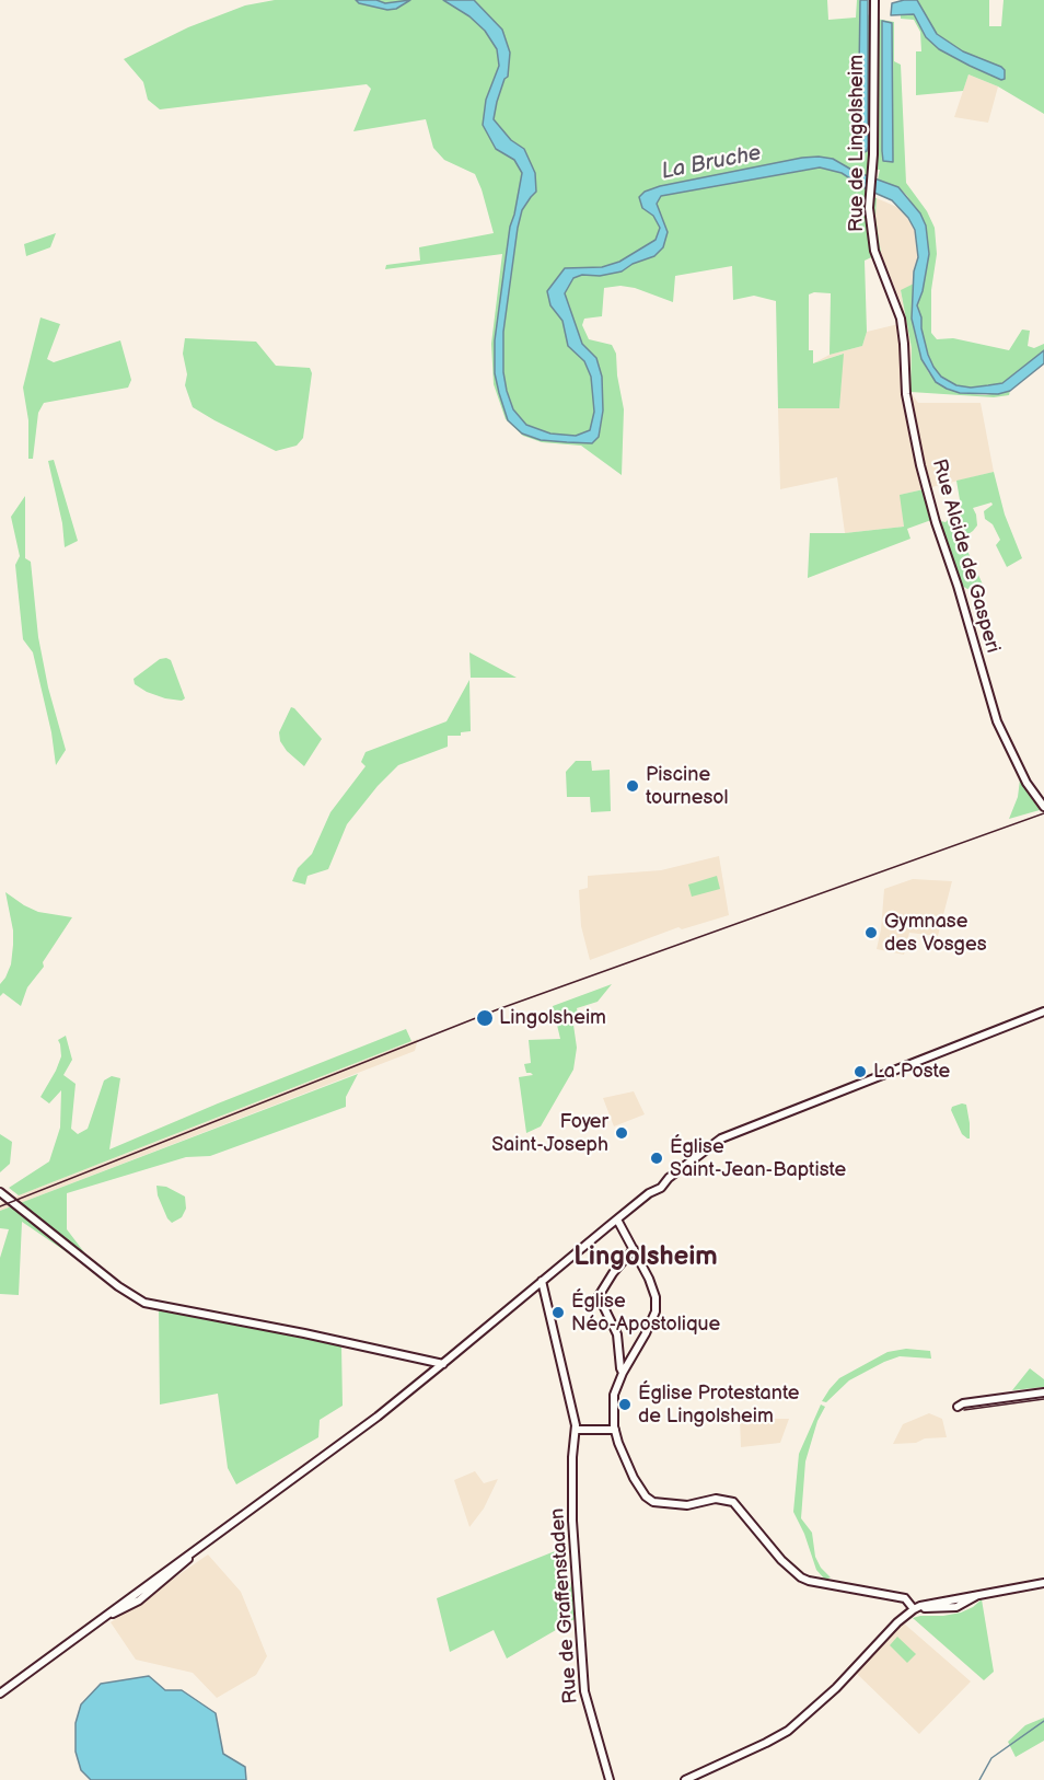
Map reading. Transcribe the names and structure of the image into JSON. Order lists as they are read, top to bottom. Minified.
{"streets":{"main road":["Rue de Lingolsheim","Rue Alcide de Gasperi","Rue de Graffenstaden"]},"crossings":[["Rue de Lingolsheim","Rue Alcide de Gasperi"]],"districts":["Lingolsheim"],"water":["La Bruche"],"places":["Piscine tournesol","Gymnase des Vosges","Lingolsheim","La Poste","Foyer Saint-Joseph","Église Saint-Jean-Baptiste","Église Néo-Apostolique","Église Protestante de Lingolsheim"]}
